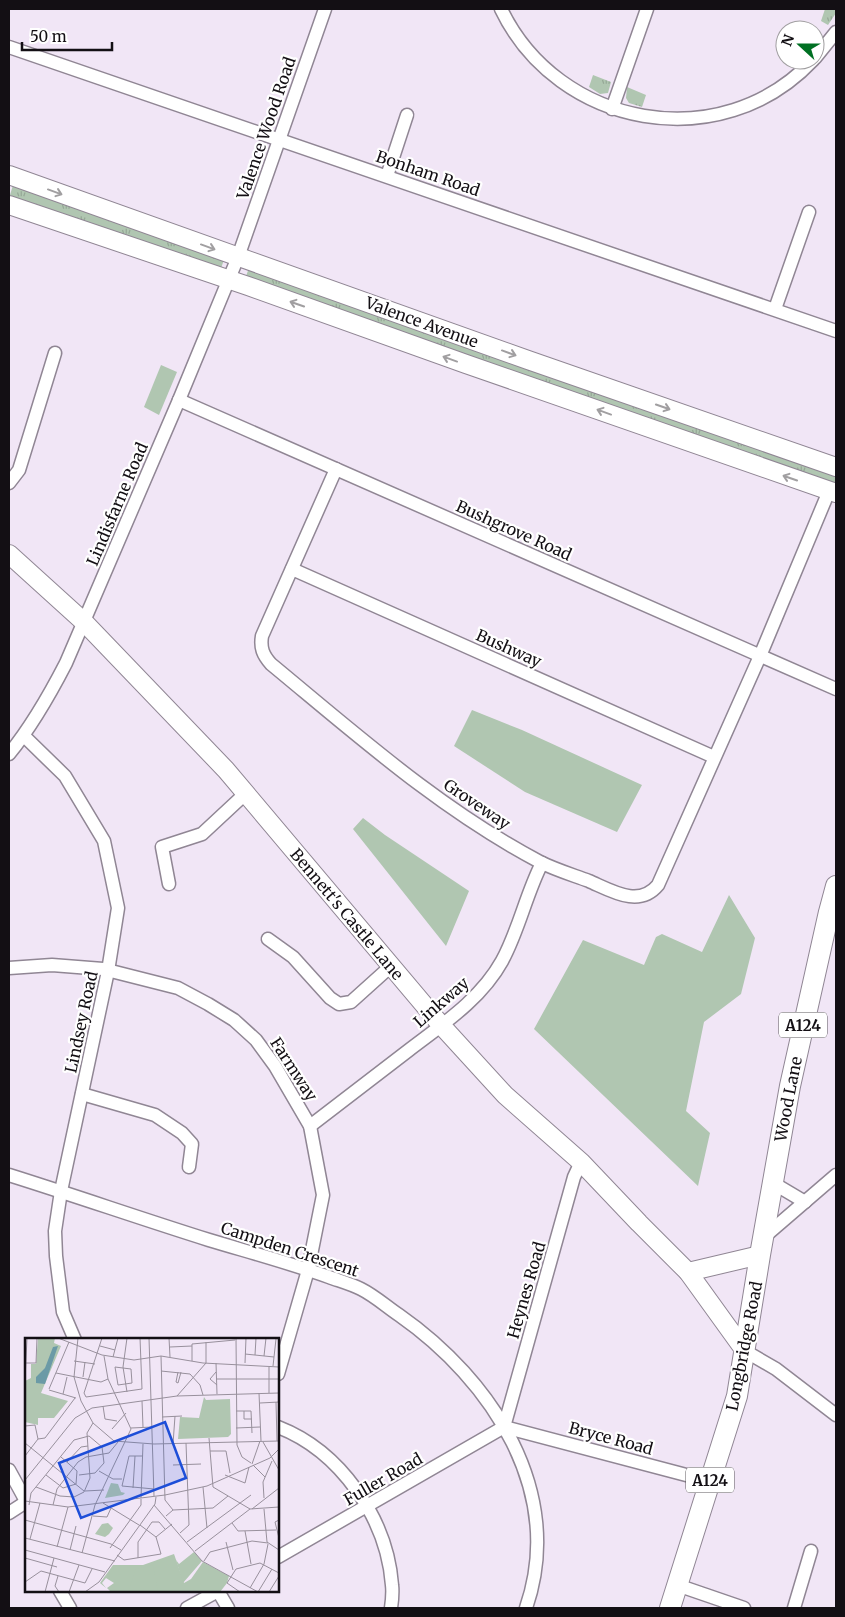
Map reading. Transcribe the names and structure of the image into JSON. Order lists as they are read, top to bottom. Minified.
{"streets":{"main road":["A124","Wood Lane","Longbridge Road"],"street":["Valence Wood Road","Bonham Road","Valence Avenue","Lindisfarne Road","Bushgrove Road","Bushway","Groveway","Bennett's Castle Lane","Linkway","Lindsey Road","Farmway","Campden Crescent","Heynes Road","Bryce Road","Fuller Road"]},"crossings":[["Valence Wood Road","Bonham Road"],["Valence Wood Road","Valence Avenue"],["Valence Wood Road","Lindisfarne Road"],["Valence Avenue","Lindisfarne Road"],["Valence Avenue","Groveway"],["Lindisfarne Road","Bushgrove Road"],["Lindisfarne Road","Bennett's Castle Lane"],["Lindisfarne Road","Lindsey Road"],["Bushgrove Road","Groveway"],["Bushway","Groveway"],["Groveway","Linkway"],["Bennett's Castle Lane","Linkway"],["Bennett's Castle Lane","Heynes Road"],["Bennett's Castle Lane","Longbridge Road"],["Linkway","Farmway"],["Lindsey Road","Farmway"],["Lindsey Road","Campden Crescent"],["Farmway","Campden Crescent"],["Wood Lane","Longbridge Road"],["Campden Crescent","Heynes Road"],["Campden Crescent","Bryce Road"],["Campden Crescent","Fuller Road"],["Heynes Road","Bryce Road"],["Heynes Road","Fuller Road"],["Longbridge Road","Bryce Road"],["Bryce Road","Fuller Road"]],"scale_bar":"50 m","north":"left"}
